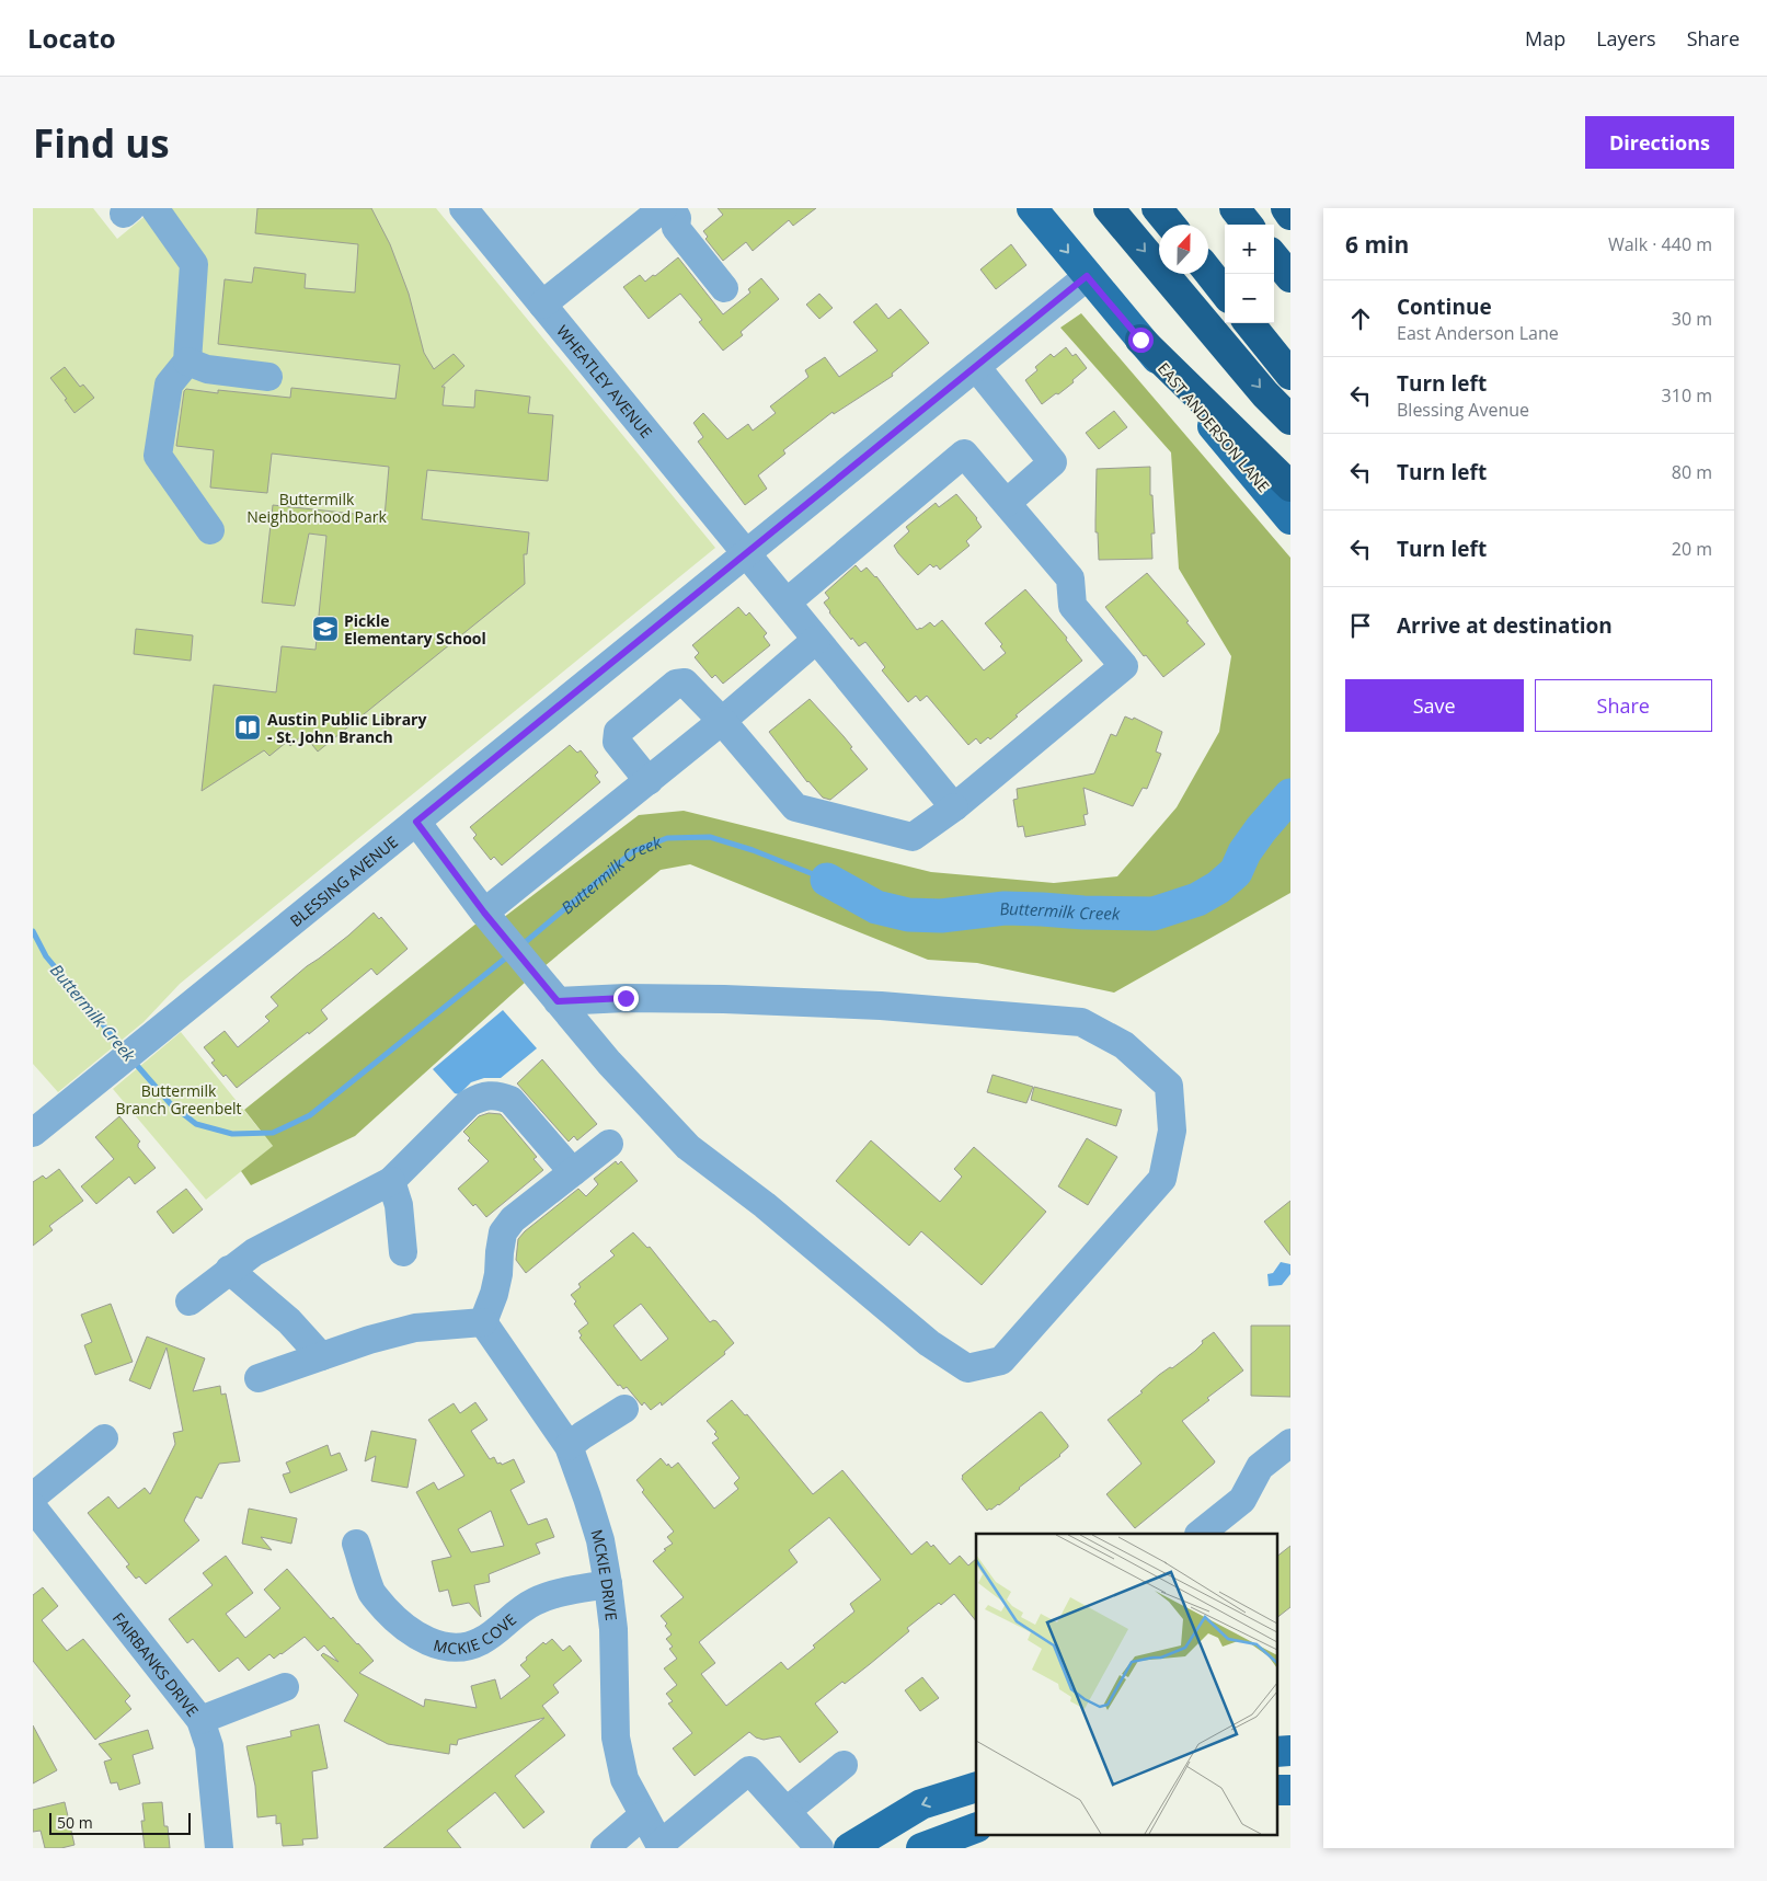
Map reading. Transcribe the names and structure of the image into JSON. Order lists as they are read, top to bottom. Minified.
{"streets":{"main road":["EAST ANDERSON LANE"],"street":["WHEATLEY AVENUE","BLESSING AVENUE","MCKIE DRIVE","MCKIE COVE","FAIRBANKS DRIVE"]},"crossings":[["WHEATLEY AVENUE","BLESSING AVENUE"],["EAST ANDERSON LANE","BLESSING AVENUE"],["MCKIE DRIVE","MCKIE COVE"]],"water":["Buttermilk Creek"],"parks":["Buttermilk Neighborhood Park","Buttermilk Branch Greenbelt"],"places":{"school or university":["Pickle Elementary School"],"library":["Austin Public Library - St. John Branch"]},"scale_bar":"50 m","north":"top","page":{"header":"Locato","nav":["Map","Layers","Share"],"buttons":["Directions",["Save","Share"]],"title":"Find us","heading":["6 min","Walk · 440 m"],"map_buttons":["+","−"],"list":[["Continue","East Anderson Lane","30 m"],["Turn left","Blessing Avenue","310 m"],["Turn left","80 m"],["Turn left","20 m"],"Arrive at destination"],"scale":"50 m"}}
